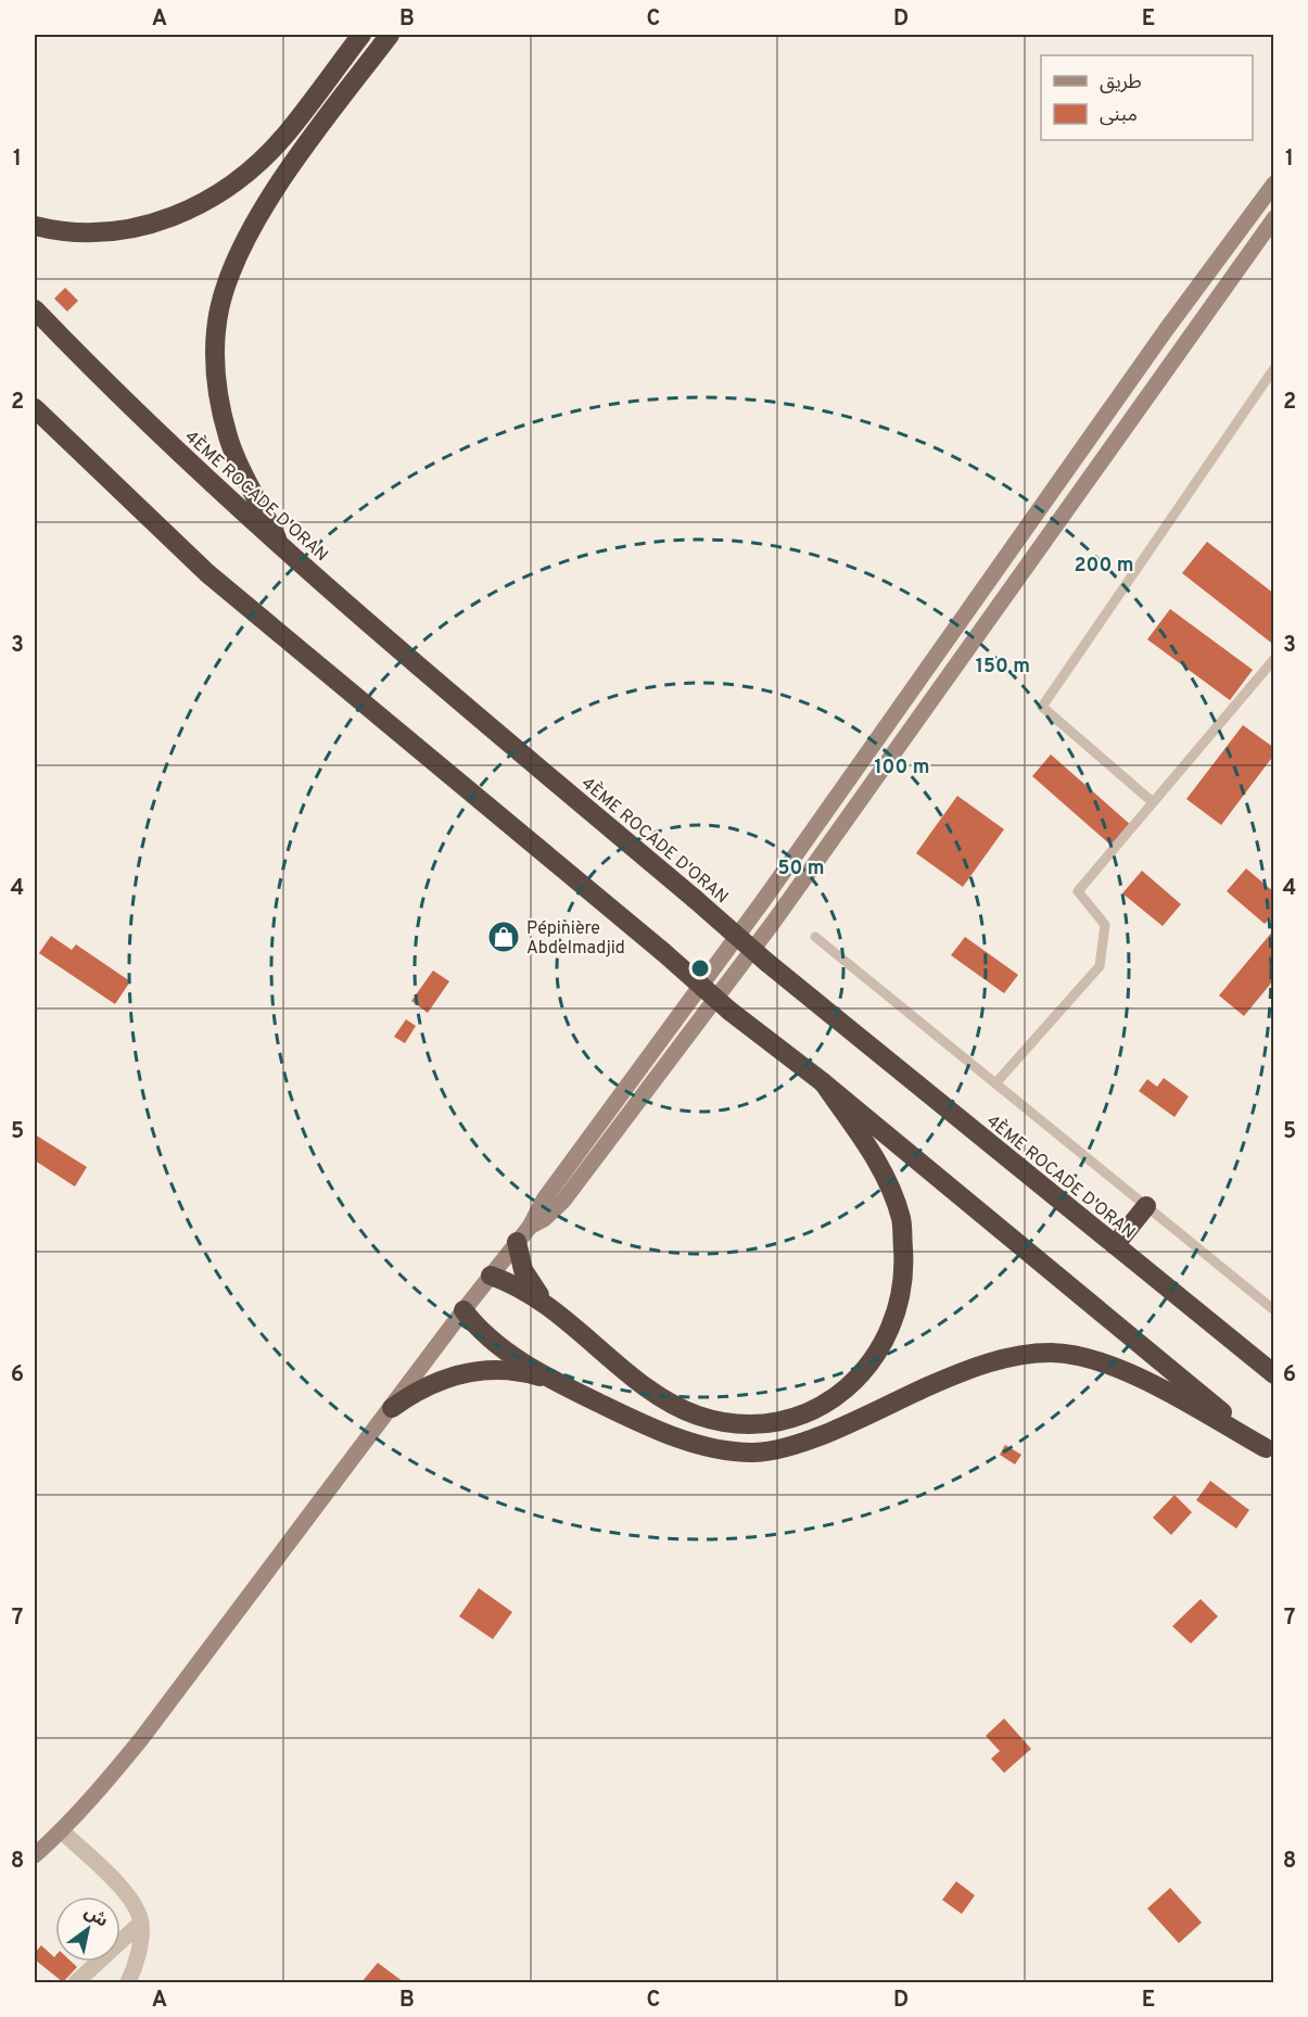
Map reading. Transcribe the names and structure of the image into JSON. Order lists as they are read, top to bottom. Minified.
{"streets":{"highway":["4ÈME ROCADE D'ORAN"]},"places":{"shop":["Pépinière Abdelmadjid"]},"legend":["طريق","مبنى"],"north":"top right","grid":{"columns":["A","B","C","D","E"],"rows":["1","2","3","4","5","6","7","8"]},"rings":["200 m","150 m","100 m","50 m"]}
